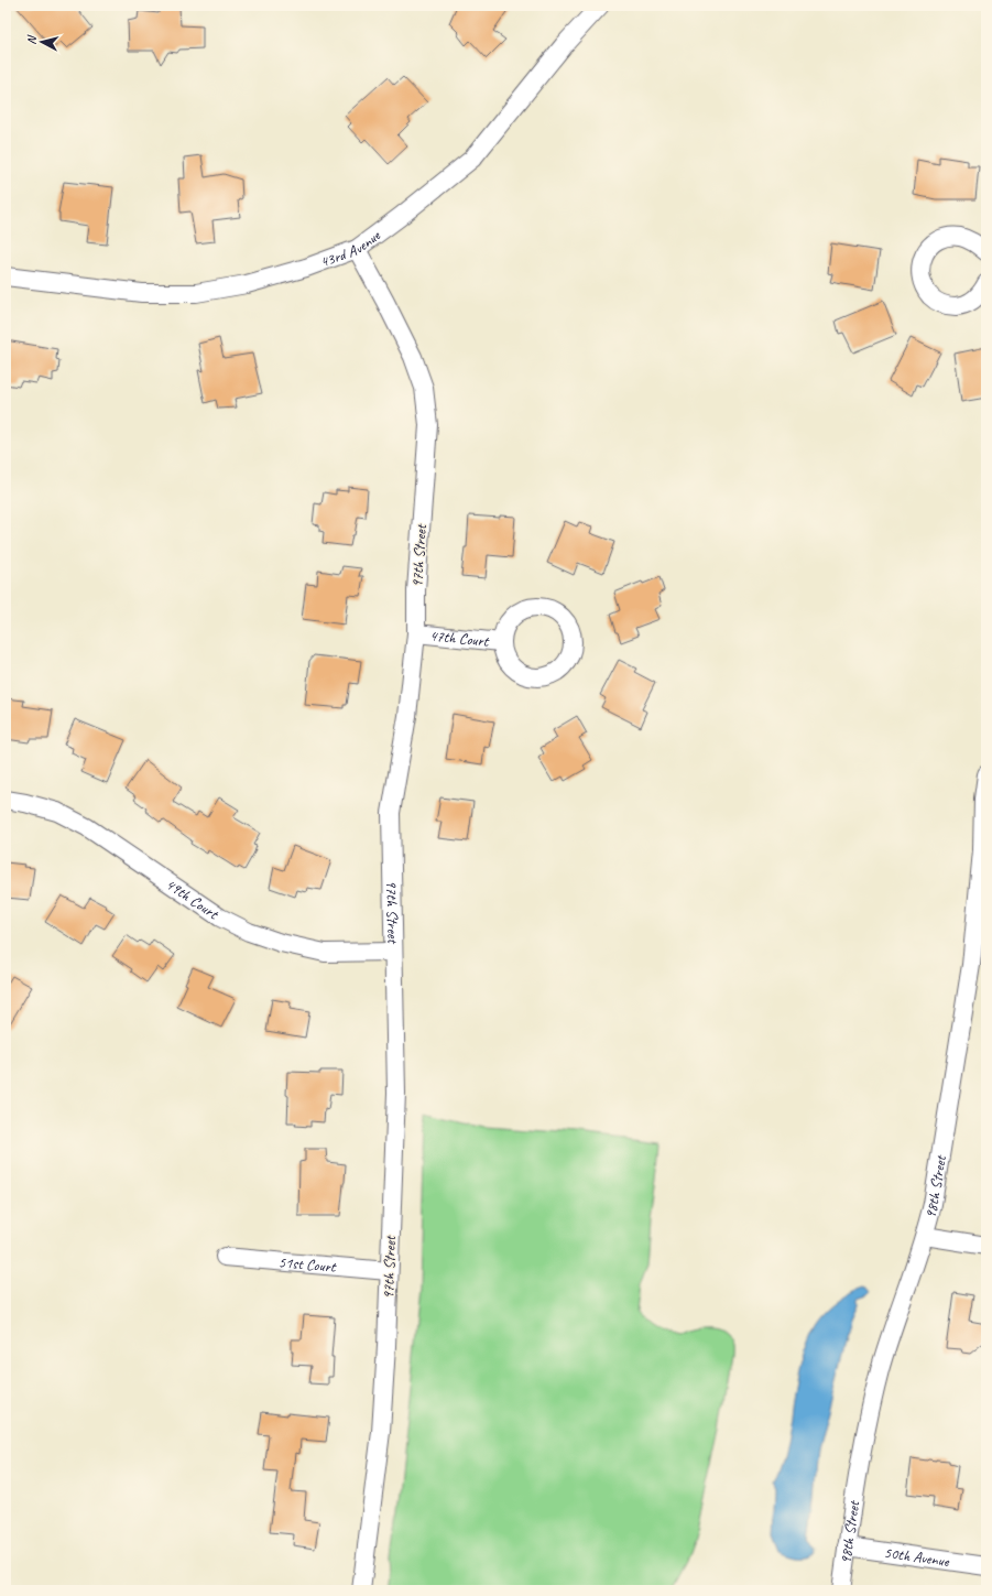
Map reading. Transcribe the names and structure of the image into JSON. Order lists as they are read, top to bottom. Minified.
{"streets":{"street":["43rd Avenue","97th Street","47th Court","49th Court","98th Street","51st Court","50th Avenue"]},"crossings":[["43rd Avenue","97th Street"],["97th Street","47th Court"],["97th Street","49th Court"],["97th Street","51st Court"],["98th Street","50th Avenue"]],"north":"left"}
